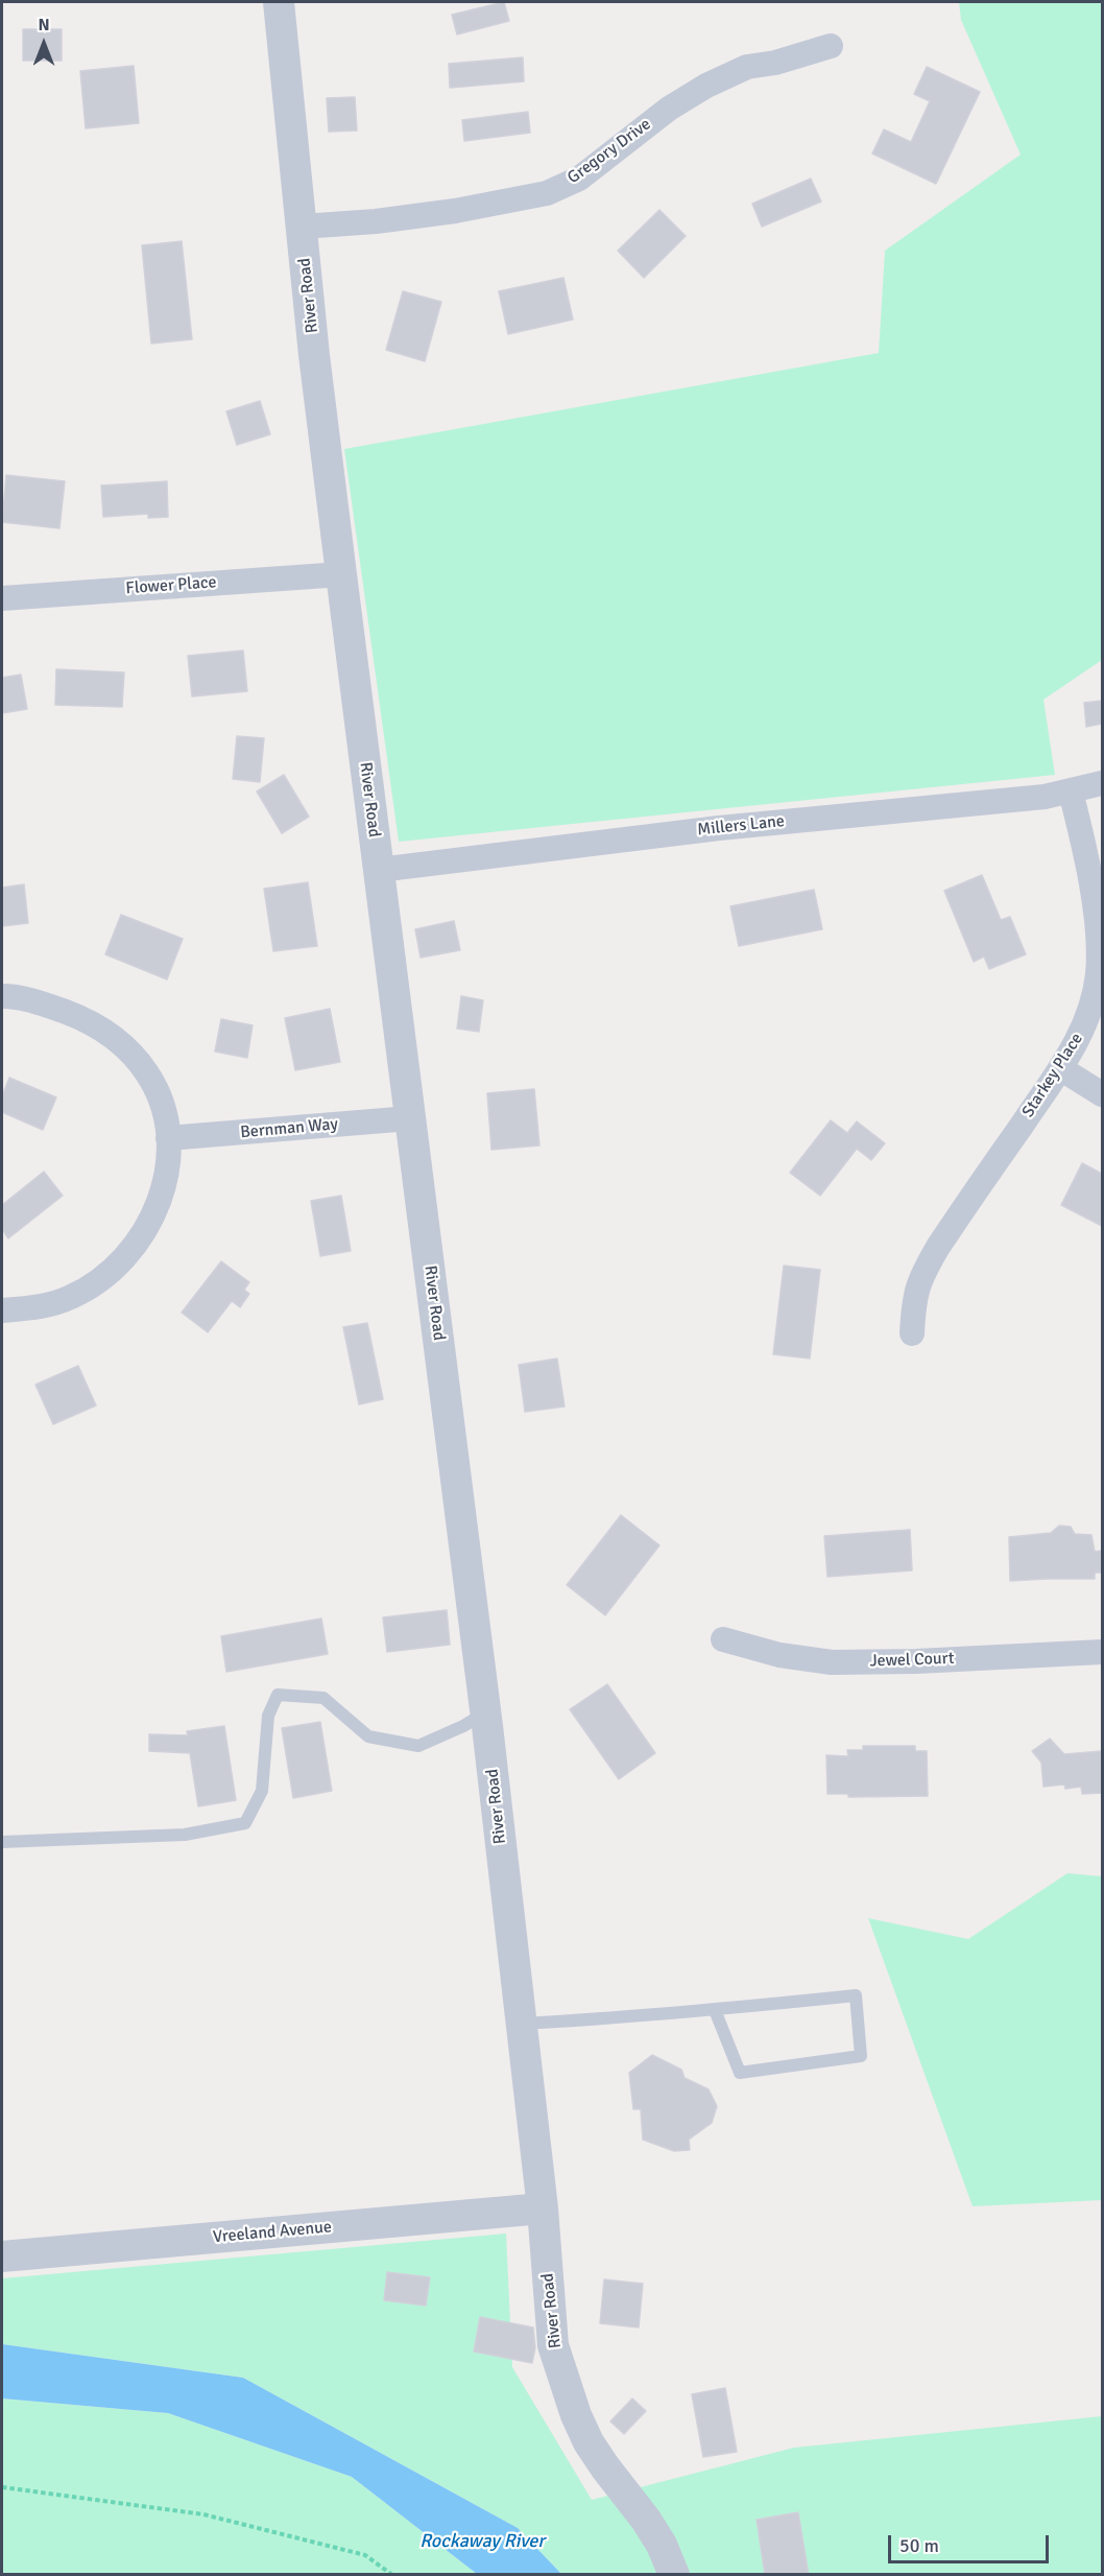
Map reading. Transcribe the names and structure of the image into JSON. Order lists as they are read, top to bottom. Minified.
{"streets":{"street":["Gregory Drive","River Road","Flower Place","Millers Lane","Starkey Place","Bernman Way","Jewel Court","Vreeland Avenue"]},"crossings":[["Gregory Drive","River Road"],["River Road","Flower Place"],["River Road","Millers Lane"],["River Road","Bernman Way"],["River Road","Vreeland Avenue"],["Millers Lane","Starkey Place"]],"water":["Rockaway River"],"scale_bar":"50 m","north":"top"}
